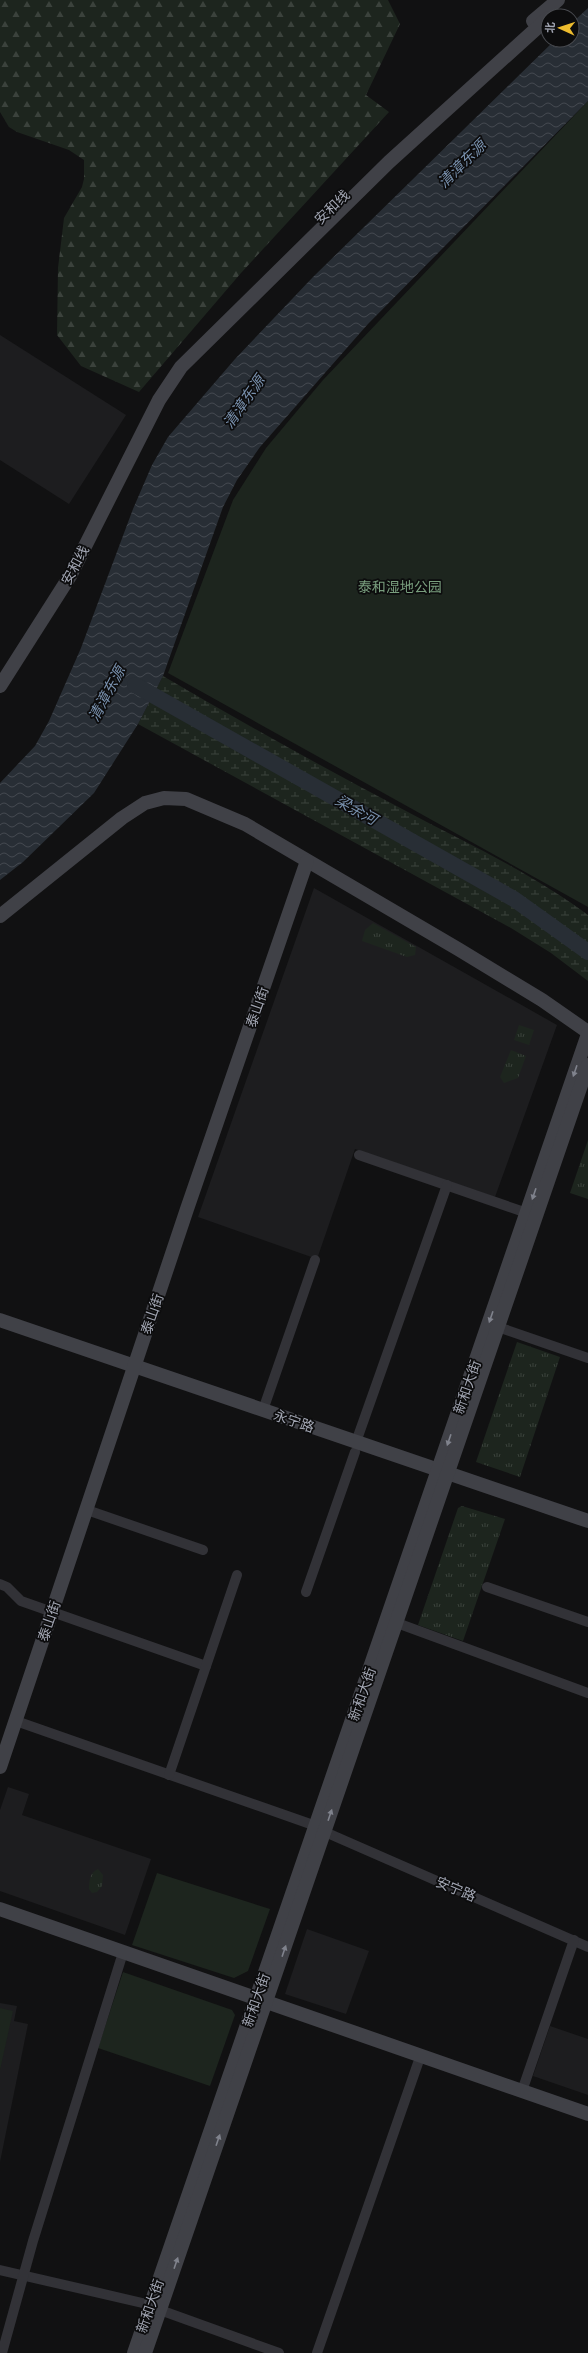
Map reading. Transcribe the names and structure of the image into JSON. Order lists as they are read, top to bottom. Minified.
{"streets":{"main road":["安和线","泰山街","新和大街","永宁路"],"street":["安宁路"]},"crossings":[["泰山街","永宁路"],["泰山街","安宁路"],["新和大街","永宁路"],["新和大街","安宁路"]],"water":["清漳东源","梁余河"],"parks":["泰和湿地公园"],"north":"left"}
